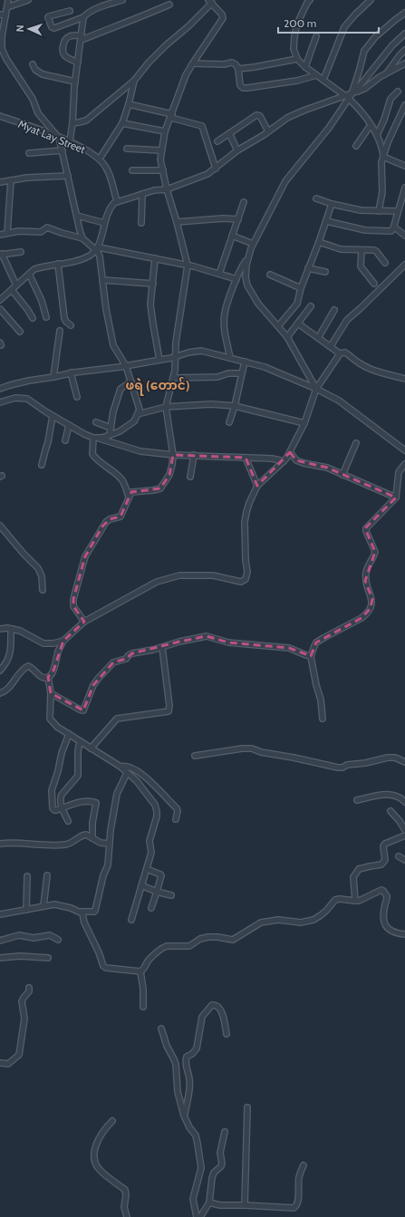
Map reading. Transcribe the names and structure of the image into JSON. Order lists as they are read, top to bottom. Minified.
{"streets":{"street":["Myat Lay Street"]},"districts":["ဖရဲ (တောင်)"],"scale_bar":"200 m","north":"left"}
